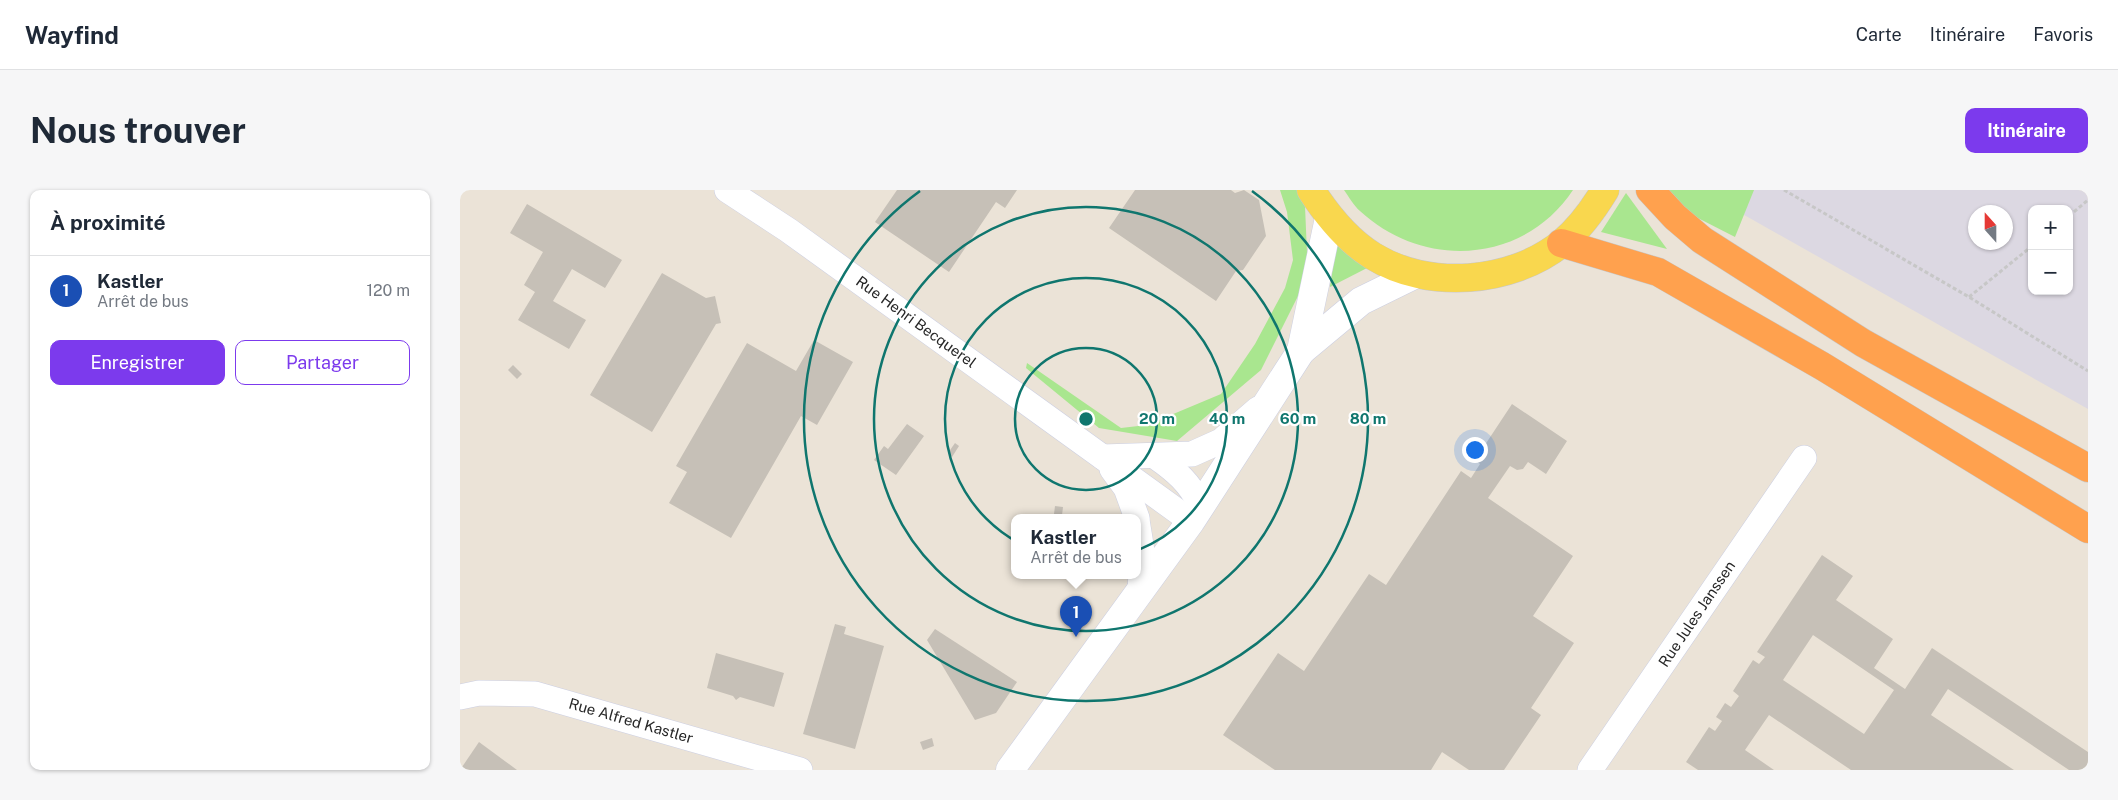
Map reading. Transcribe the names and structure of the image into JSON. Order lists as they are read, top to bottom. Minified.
{"streets":{"street":["Rue Henri Becquerel","Rue Jules Janssen","Rue Alfred Kastler"]},"north":"top","page":{"header":"Wayfind","nav":["Carte","Itinéraire","Favoris"],"buttons":["Itinéraire",["Enregistrer","Partager"]],"title":"Nous trouver","heading":"À proximité","map_buttons":["+","−"],"list":[{"mark":"1","name":"Kastler","note":"Arrêt de bus","value":"120 m"}],"popup":["Kastler","Arrêt de bus"],"pins":"1"},"rings":["20 m","40 m","60 m","80 m"]}
